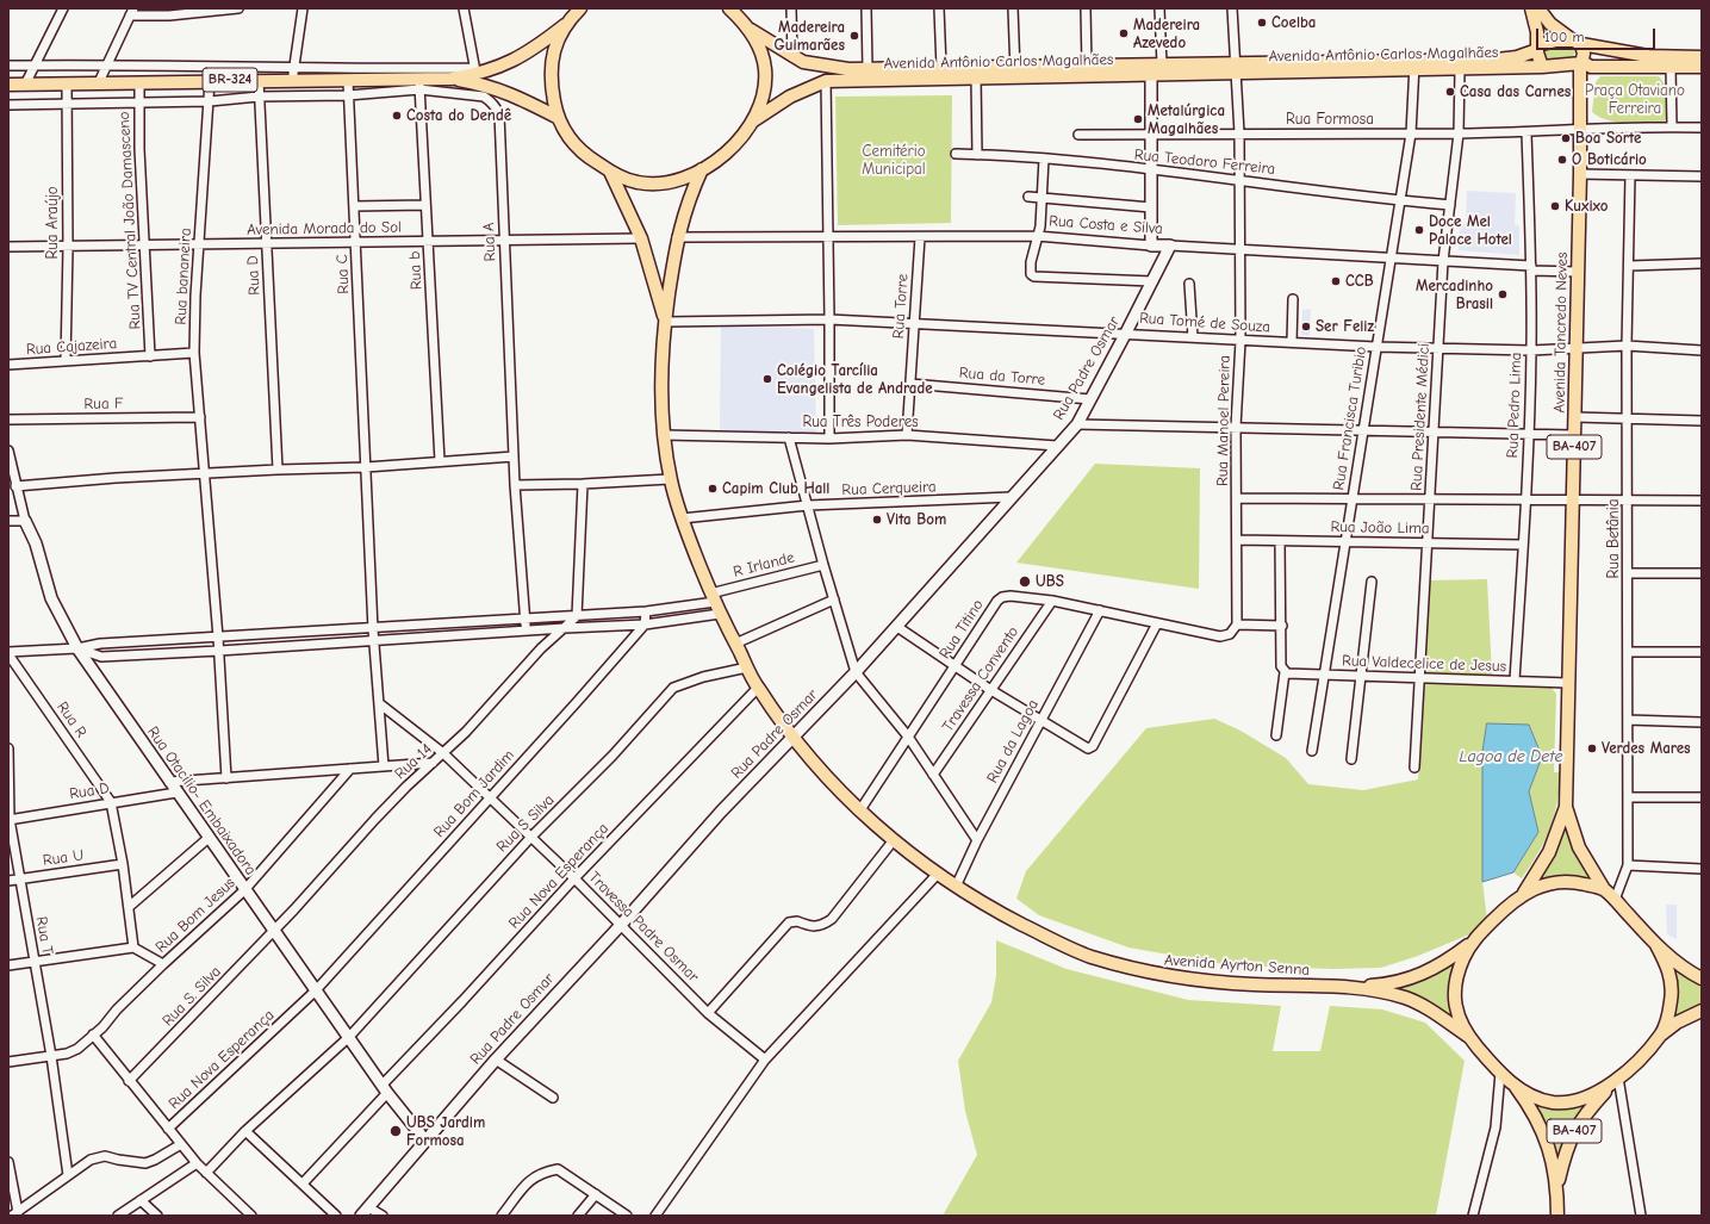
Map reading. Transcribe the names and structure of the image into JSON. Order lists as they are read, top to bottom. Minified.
{"streets":{"main road":["Avenida Antônio Carlos Magalhães","BR-324","Avenida Tancredo Neves","BA-407","Avenida Ayrton Senna"],"street":["Rua Formosa","Rua Teodoro Ferreira","Rua TV Central João Damasceno","Rua Araújo","Rua Costa e Silva","Avenida Morada do Sol","Rua A","Rua b","Rua C","Rua D","Rua bananeira","Rua Torre","Rua Tomé de Souza","Rua Cajazeira","Rua Padre Osmar","Rua da Torre","Rua F","Rua Pedro Lima","Rua Presidente Médici","Rua Francisca Turibio","Rua Manoel Pereira","Rua Três Poderes","Rua Cerqueira","Rua João Lima","Rua Betânia","R Irlande","Rua Titino","Rua Valdecelice de Jesus","Travessa Convento","Rua R","Rua da Lagoa","Rua 14","Rua Bom Jardim","Rua Otacilio- Embaixadora","Rua S Silva","Rua U","Rua Nova Esperança","Rua Bom Jesus","Travessa Padre Osmar","Rua T","Rua S. Silva"]},"crossings":[["Avenida Antônio Carlos Magalhães","Rua Presidente Médici"],["Avenida Antônio Carlos Magalhães","Rua Francisca Turibio"],["Avenida Antônio Carlos Magalhães","Rua Manoel Pereira"],["BR-324","Rua TV Central João Damasceno"],["BR-324","Rua Araújo"],["BR-324","Rua A"],["BR-324","Rua b"],["BR-324","Rua C"],["BR-324","Rua D"],["BR-324","Rua bananeira"],["Rua Formosa","Avenida Tancredo Neves"],["Rua Formosa","Rua Pedro Lima"],["Rua Formosa","Rua Presidente Médici"],["Rua Formosa","Rua Francisca Turibio"],["Rua Formosa","Rua Manoel Pereira"],["Rua Teodoro Ferreira","Rua Presidente Médici"],["Rua Teodoro Ferreira","Rua Francisca Turibio"],["Rua Teodoro Ferreira","Rua Manoel Pereira"],["Rua TV Central João Damasceno","Avenida Morada do Sol"],["Rua TV Central João Damasceno","Rua A"],["Rua TV Central João Damasceno","Rua Cajazeira"],["Rua Araújo","Avenida Morada do Sol"],["Rua Araújo","Rua A"],["Rua Araújo","Rua Cajazeira"],["Rua Costa e Silva","Rua Torre"],["Rua Costa e Silva","Avenida Tancredo Neves"],["Rua Costa e Silva","Rua Padre Osmar"],["Rua Costa e Silva","Rua Pedro Lima"],["Rua Costa e Silva","Rua Presidente Médici"],["Rua Costa e Silva","Rua Francisca Turibio"],["Rua Costa e Silva","Rua Manoel Pereira"],["Rua Costa e Silva","Avenida Ayrton Senna"],["Avenida Morada do Sol","Rua A"],["Avenida Morada do Sol","Rua b"],["Avenida Morada do Sol","Rua C"],["Avenida Morada do Sol","Rua D"],["Avenida Morada do Sol","Rua bananeira"],["Avenida Morada do Sol","Avenida Ayrton Senna"],["Rua A","Rua b"],["Rua A","Rua C"],["Rua A","Rua D"],["Rua A","Rua bananeira"],["Rua A","R Irlande"],["Rua C","R Irlande"],["Rua C","Travessa Padre Osmar"],["Rua D","Rua R"],["Rua D","Rua Otacilio- Embaixadora"],["Rua D","Rua T"],["Rua bananeira","Rua Cajazeira"],["Rua bananeira","Rua F"],["Rua bananeira","R Irlande"],["Rua Torre","Rua Tomé de Souza"],["Rua Torre","Rua da Torre"],["Rua Torre","Rua Três Poderes"],["Rua Tomé de Souza","Avenida Tancredo Neves"],["Rua Tomé de Souza","Rua Padre Osmar"],["Rua Tomé de Souza","Rua Pedro Lima"],["Rua Tomé de Souza","Rua Presidente Médici"],["Rua Tomé de Souza","Rua Francisca Turibio"],["Rua Tomé de Souza","Rua Manoel Pereira"],["Rua Tomé de Souza","Rua Betânia"],["Rua Tomé de Souza","Avenida Ayrton Senna"],["Avenida Tancredo Neves","BA-407"],["Avenida Tancredo Neves","Rua Valdecelice de Jesus"],["Rua Padre Osmar","Rua da Torre"],["Rua Padre Osmar","Rua Três Poderes"],["Rua Padre Osmar","Rua Cerqueira"],["Rua Padre Osmar","Rua Otacilio- Embaixadora"],["Rua Padre Osmar","Travessa Padre Osmar"],["Rua Padre Osmar","Avenida Ayrton Senna"],["Rua Pedro Lima","Rua João Lima"],["Rua Pedro Lima","Rua Valdecelice de Jesus"],["Rua Presidente Médici","Rua João Lima"],["Rua Presidente Médici","Rua Valdecelice de Jesus"],["Rua Francisca Turibio","Rua João Lima"],["Rua Francisca Turibio","Rua Valdecelice de Jesus"],["Rua Manoel Pereira","Rua João Lima"],["Rua Manoel Pereira","Rua Titino"],["Rua Três Poderes","Avenida Ayrton Senna"],["BA-407","Avenida Ayrton Senna"],["Rua Cerqueira","Avenida Ayrton Senna"],["R Irlande","Rua 14"],["R Irlande","Rua Otacilio- Embaixadora"],["R Irlande","Avenida Ayrton Senna"],["Rua Titino","Travessa Convento"],["Rua Titino","Rua da Lagoa"],["Rua Titino","Avenida Ayrton Senna"],["Rua da Lagoa","Avenida Ayrton Senna"],["Rua 14","Rua Otacilio- Embaixadora"],["Rua 14","Travessa Padre Osmar"],["Rua 14","Rua S. Silva"],["Rua Bom Jardim","Rua Otacilio- Embaixadora"],["Rua Bom Jardim","Rua Nova Esperança"],["Rua Bom Jardim","Travessa Padre Osmar"],["Rua Otacilio- Embaixadora","Rua S Silva"],["Rua Otacilio- Embaixadora","Rua Nova Esperança"],["Rua Otacilio- Embaixadora","Rua Bom Jesus"],["Rua Otacilio- Embaixadora","Rua S. Silva"],["Rua S Silva","Travessa Padre Osmar"],["Rua S Silva","Avenida Ayrton Senna"],["Rua U","Rua T"],["Rua Nova Esperança","Travessa Padre Osmar"],["Rua Nova Esperança","Avenida Ayrton Senna"],["Rua Bom Jesus","Rua T"]],"water":["Lagoa de Dete"],"parks":["Praça Otaviano Ferreira","Cemitério Municipal"],"places":["Coelba","Madereira Azevedo","Madereira Guimarães","Casa das Carnes","Costa do Dendê","Metalúrgica Magalhães","Boa Sorte","O Boticário","Kuxixo","Doce Mel Palace Hotel","CCB","Mercadinho Brasil","Ser Feliz","Colégio Tarcília Evangelista de Andrade","Capim Club Hall","Vita Bom","UBS","Verdes Mares","UBS Jardim Formosa"],"scale_bar":"100 m"}
